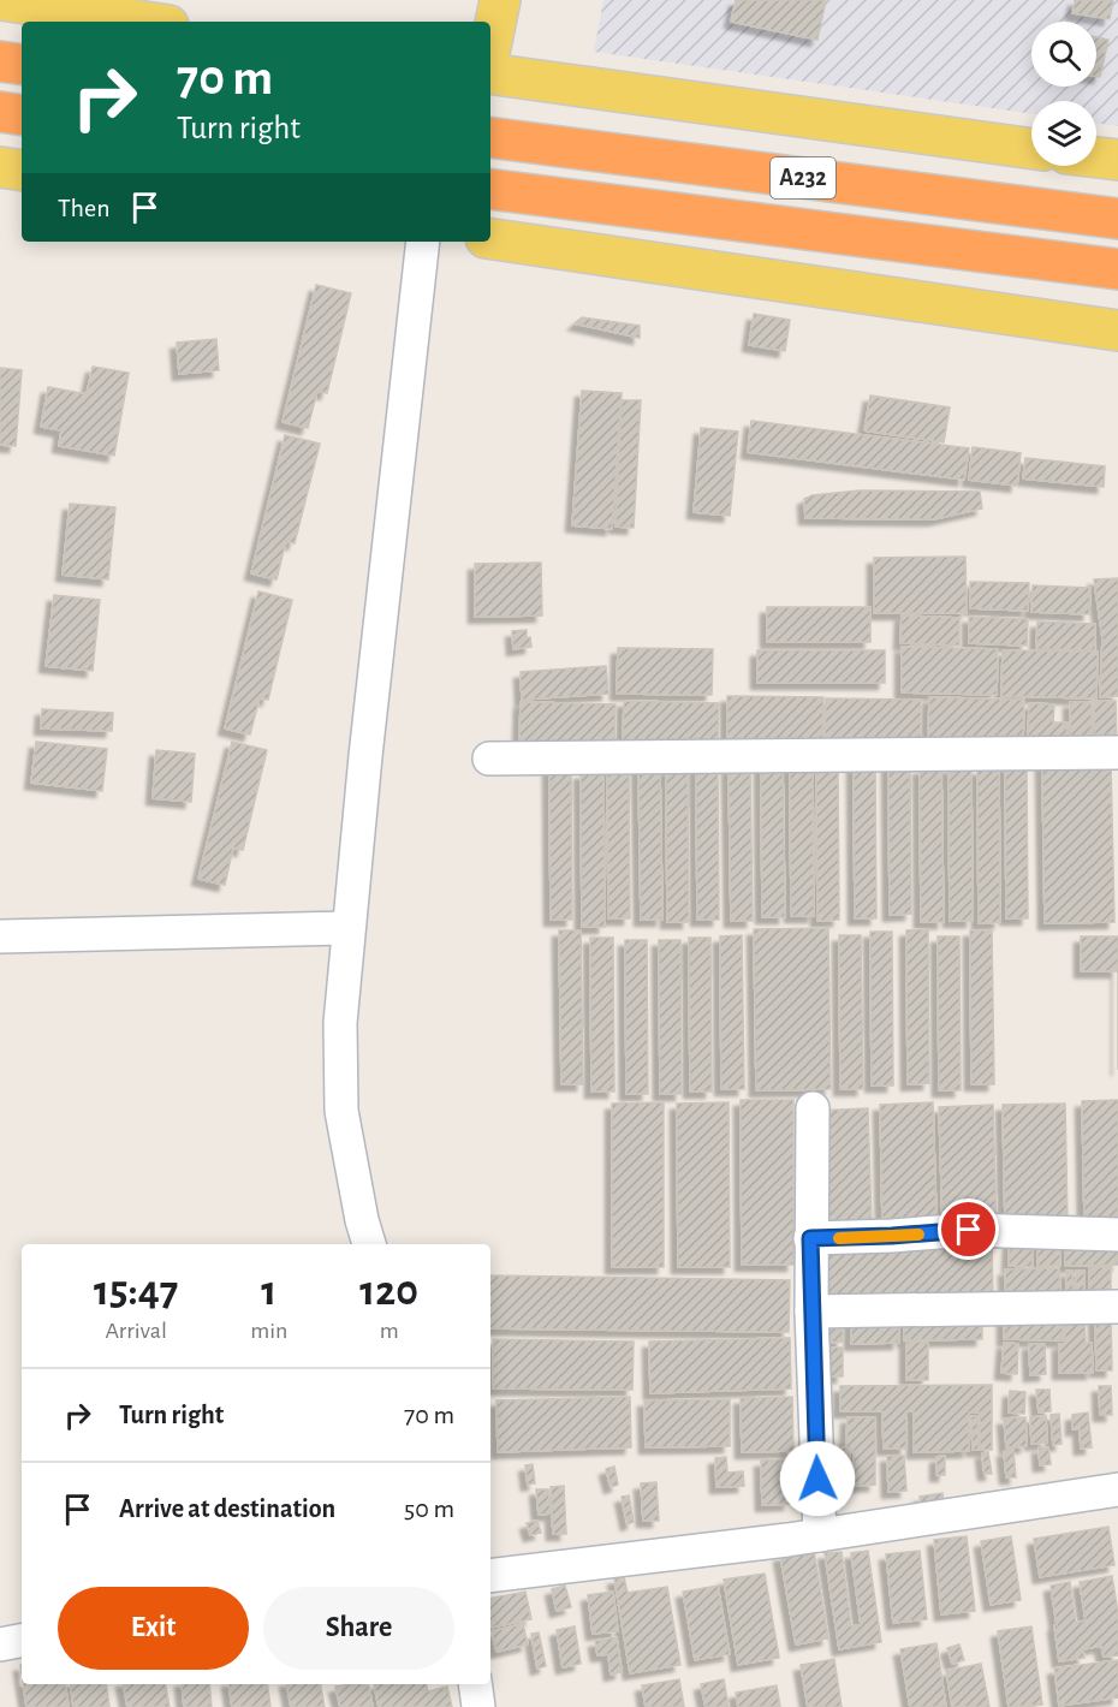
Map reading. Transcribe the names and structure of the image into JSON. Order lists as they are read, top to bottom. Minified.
{"streets":{"highway":["A232"]},"page":{"turn":["70 m","Turn right"],"then":"Then","eta":["15:47","Arrival","1","min","120","m"],"list":[{"name":"Turn right","value":"70 m"},{"name":"Arrive at destination","value":"50 m"}],"buttons":["Exit","Share"]}}
